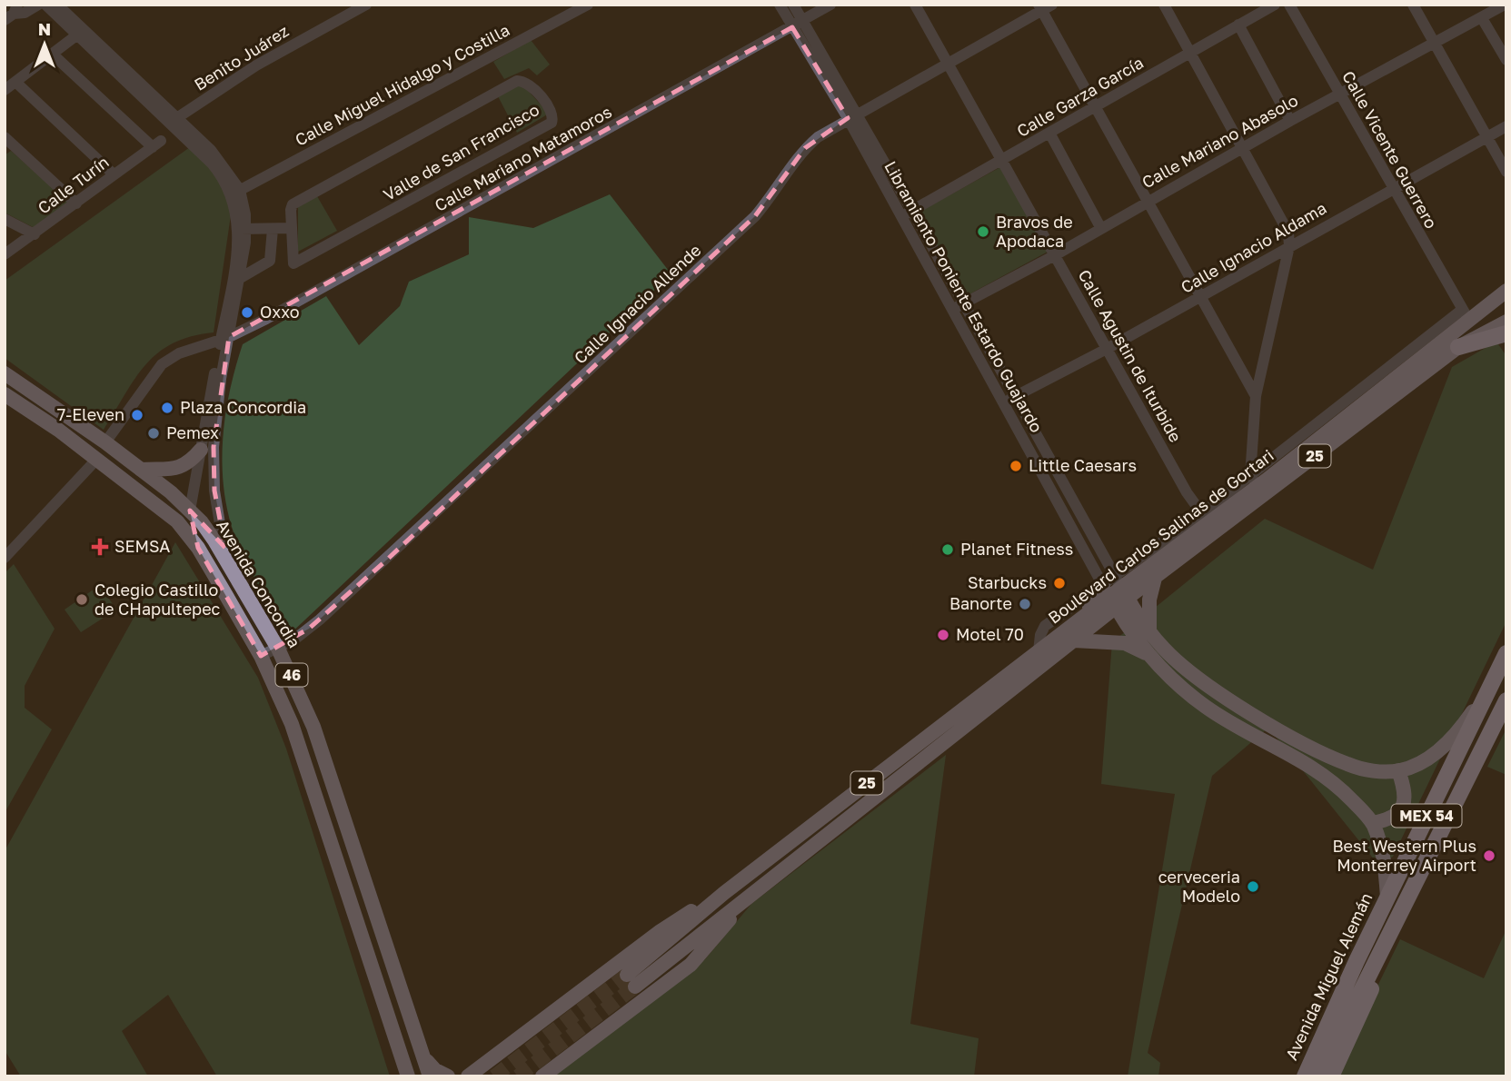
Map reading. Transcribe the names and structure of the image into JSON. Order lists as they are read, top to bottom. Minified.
{"streets":{"highway":["MEX 54","Avenida Miguel Alemán"],"main road":["25","Boulevard Carlos Salinas de Gortari","Avenida Concordia","46"],"street":["Benito Juárez","Calle Miguel Hidalgo y Costilla","Calle Garza García","Calle Mariano Abasolo","Calle Vicente Guerrero","Valle de San Francisco","Calle Mariano Matamoros","Calle Turín","Calle Ignacio Aldama","Libramiento Poniente Estardo Guajardo","Calle Ignacio Allende","Calle Agustin de Iturbide"]},"crossings":[["Calle Garza García","Libramiento Poniente Estardo Guajardo"],["Calle Garza García","Calle Agustin de Iturbide"],["Calle Mariano Abasolo","Calle Vicente Guerrero"],["Calle Mariano Abasolo","Libramiento Poniente Estardo Guajardo"],["Calle Mariano Abasolo","Calle Agustin de Iturbide"],["Calle Vicente Guerrero","Calle Ignacio Aldama"],["Calle Vicente Guerrero","Boulevard Carlos Salinas de Gortari"],["Calle Mariano Matamoros","Libramiento Poniente Estardo Guajardo"],["Calle Mariano Matamoros","Avenida Concordia"],["Calle Ignacio Aldama","Libramiento Poniente Estardo Guajardo"],["Calle Ignacio Aldama","Calle Agustin de Iturbide"],["Libramiento Poniente Estardo Guajardo","Calle Ignacio Allende"],["Libramiento Poniente Estardo Guajardo","Boulevard Carlos Salinas de Gortari"],["Calle Ignacio Allende","Calle Agustin de Iturbide"],["Calle Ignacio Allende","Avenida Concordia"],["Calle Agustin de Iturbide","Boulevard Carlos Salinas de Gortari"]],"places":{"other":["Bravos de Apodaca","Oxxo","Plaza Concordia","7-Eleven","Pemex","Little Caesars","Planet Fitness","Starbucks","Colegio Castillo de CHapultepec","Banorte","Motel 70","Best Western Plus Monterrey Airport","cerveceria Modelo"],"health":["SEMSA"]},"north":"top"}
